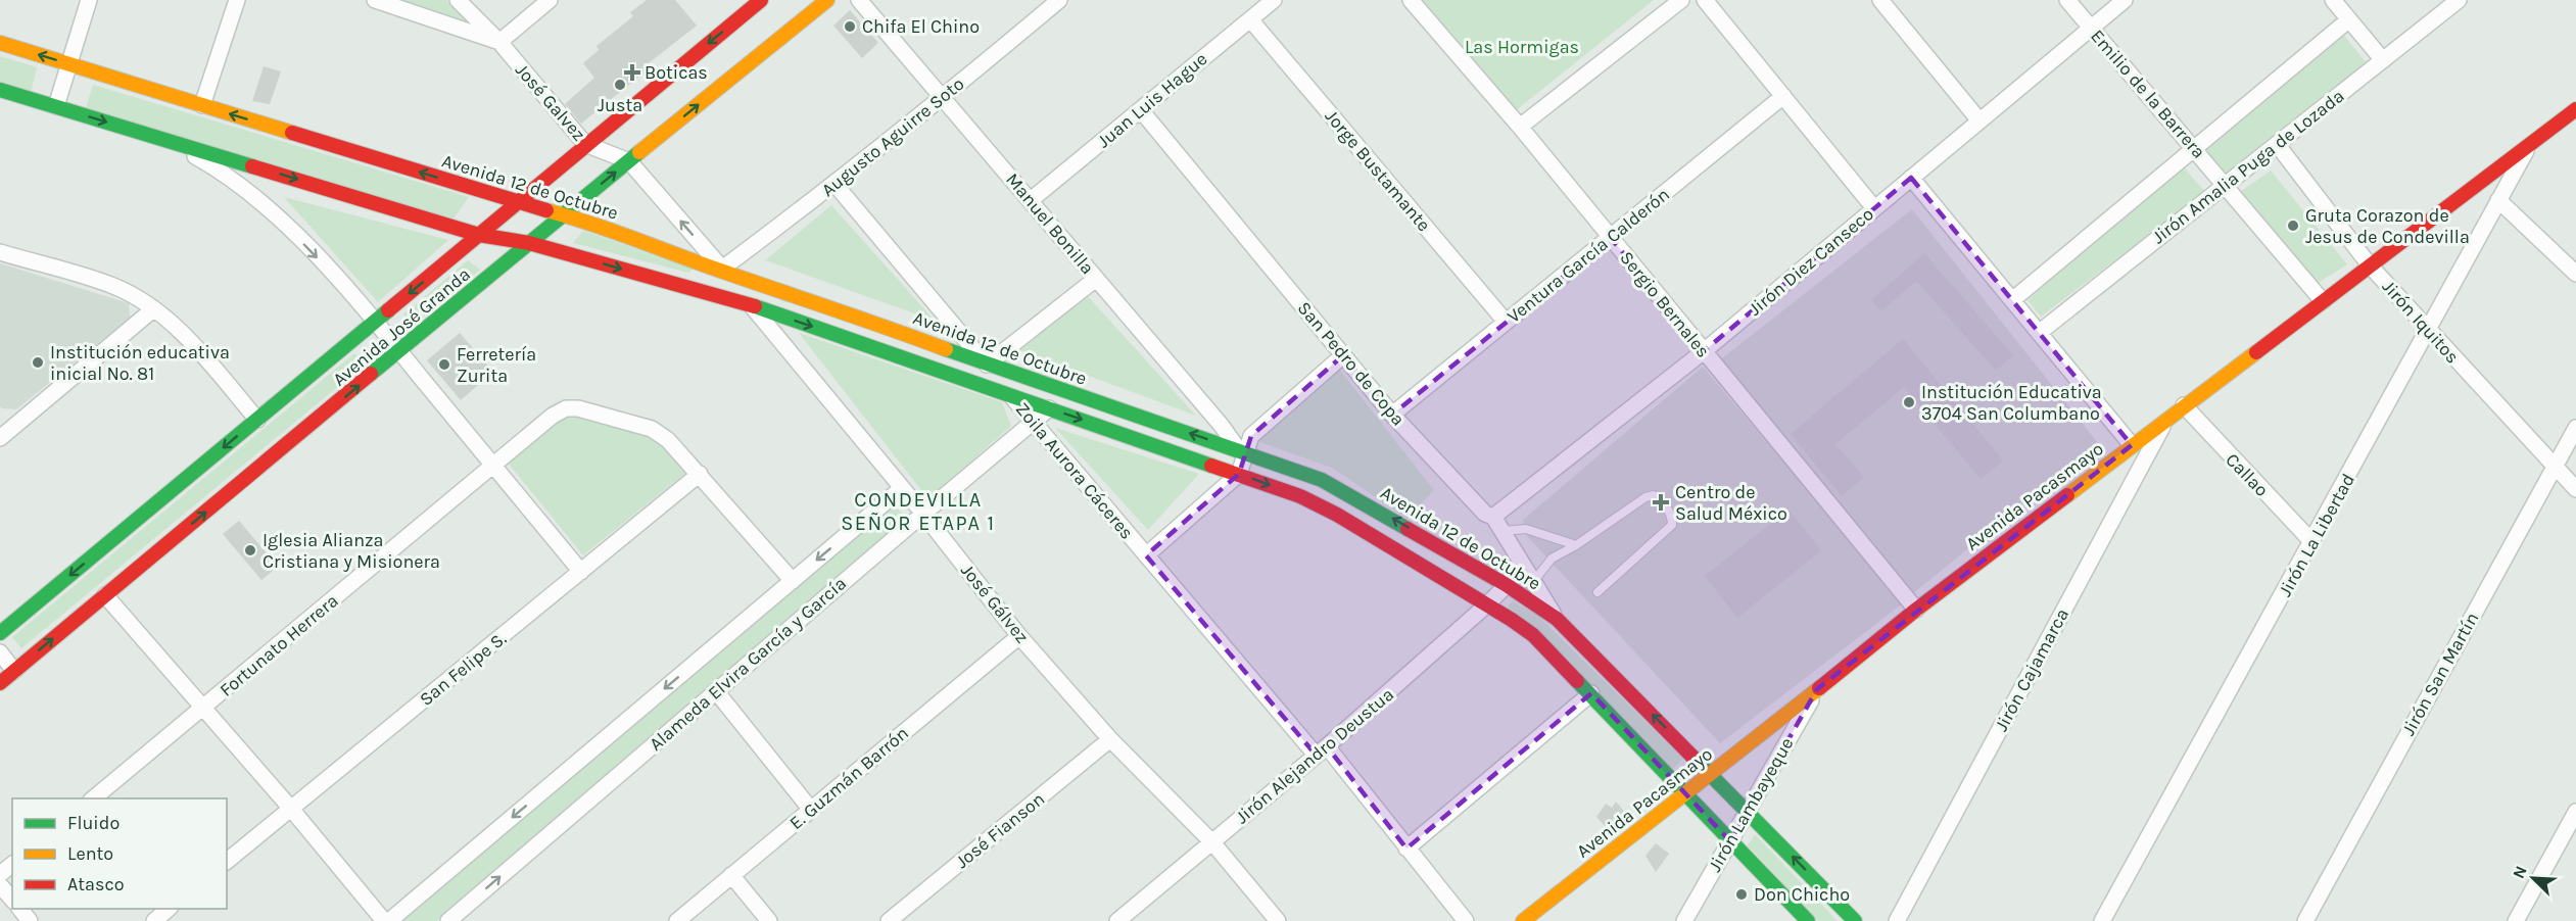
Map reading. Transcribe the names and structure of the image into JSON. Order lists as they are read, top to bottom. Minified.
{"streets":{"main road":["Avenida 12 de Octubre","Avenida José Granda","Avenida Pacasmayo"],"street":["Emilio de la Barrera","Juan Luis Hague","José Galvez","Augusto Aguirre Soto","Jirón Amalia Puga de Lozada","Jorge Bustamante","Manuel Bonilla","Ventura García Calderón","Jirón Diez Canseco","Sergio Bernales","Jirón Iquitos","San Pedro de Copa","Zoila Aurora Cáceres","Callao","Jirón La Libertad","José Gálvez","Fortunato Herrera","Alameda Elvira García y García","San Felipe S.","Jirón Cajamarca","Jirón San Martín","Jirón Alejandro Deustua","E. Guzmán Barrón","Jirón Lambayeque","José Fianson"]},"crossings":[["Emilio de la Barrera","Jirón Amalia Puga de Lozada"],["Emilio de la Barrera","Jirón Diez Canseco"],["Emilio de la Barrera","Avenida Pacasmayo"],["Juan Luis Hague","Jorge Bustamante"],["Juan Luis Hague","Manuel Bonilla"],["Juan Luis Hague","San Pedro de Copa"],["José Galvez","Augusto Aguirre Soto"],["José Galvez","Avenida 12 de Octubre"],["José Galvez","Avenida José Granda"],["José Galvez","José Gálvez"],["Augusto Aguirre Soto","Avenida 12 de Octubre"],["Augusto Aguirre Soto","Manuel Bonilla"],["Augusto Aguirre Soto","Zoila Aurora Cáceres"],["Augusto Aguirre Soto","José Gálvez"],["Jirón Amalia Puga de Lozada","Jirón Iquitos"],["Jorge Bustamante","Ventura García Calderón"],["Avenida 12 de Octubre","Manuel Bonilla"],["Avenida 12 de Octubre","Avenida José Granda"],["Avenida 12 de Octubre","San Pedro de Copa"],["Avenida 12 de Octubre","Zoila Aurora Cáceres"],["Avenida 12 de Octubre","Avenida Pacasmayo"],["Avenida 12 de Octubre","José Gálvez"],["Avenida 12 de Octubre","Jirón Alejandro Deustua"],["Avenida 12 de Octubre","Jirón Lambayeque"],["Ventura García Calderón","Sergio Bernales"],["Ventura García Calderón","San Pedro de Copa"],["Jirón Diez Canseco","Sergio Bernales"],["Jirón Diez Canseco","San Pedro de Copa"],["Sergio Bernales","Avenida Pacasmayo"],["Jirón Iquitos","Avenida Pacasmayo"],["Jirón Iquitos","Jirón La Libertad"],["Jirón Iquitos","Jirón San Martín"],["Zoila Aurora Cáceres","Alameda Elvira García y García"],["Zoila Aurora Cáceres","Jirón Alejandro Deustua"],["Callao","Avenida Pacasmayo"],["Callao","Jirón La Libertad"],["Avenida Pacasmayo","Jirón La Libertad"],["Avenida Pacasmayo","Jirón Cajamarca"],["Avenida Pacasmayo","Jirón Lambayeque"],["José Gálvez","Alameda Elvira García y García"],["José Gálvez","Jirón Alejandro Deustua"],["José Gálvez","E. Guzmán Barrón"],["José Gálvez","José Fianson"],["Fortunato Herrera","Alameda Elvira García y García"],["Fortunato Herrera","San Felipe S."]],"one_way":["José Galvez"],"districts":["CONDEVILLA SEÑOR ETAPA 1"],"parks":["Las Hormigas"],"places":{"other":["Chifa El Chino","Justa","Gruta Corazon de Jesus de Condevilla","Institución educativa inicial No. 81","Ferretería Zurita","Institución Educativa 3704 San Columbano","Iglesia Alianza Cristiana y Misionera","Don Chicho"],"health":["Boticas","Centro de Salud México"]},"legend":["Fluido","Lento","Atasco"],"north":"top left"}
